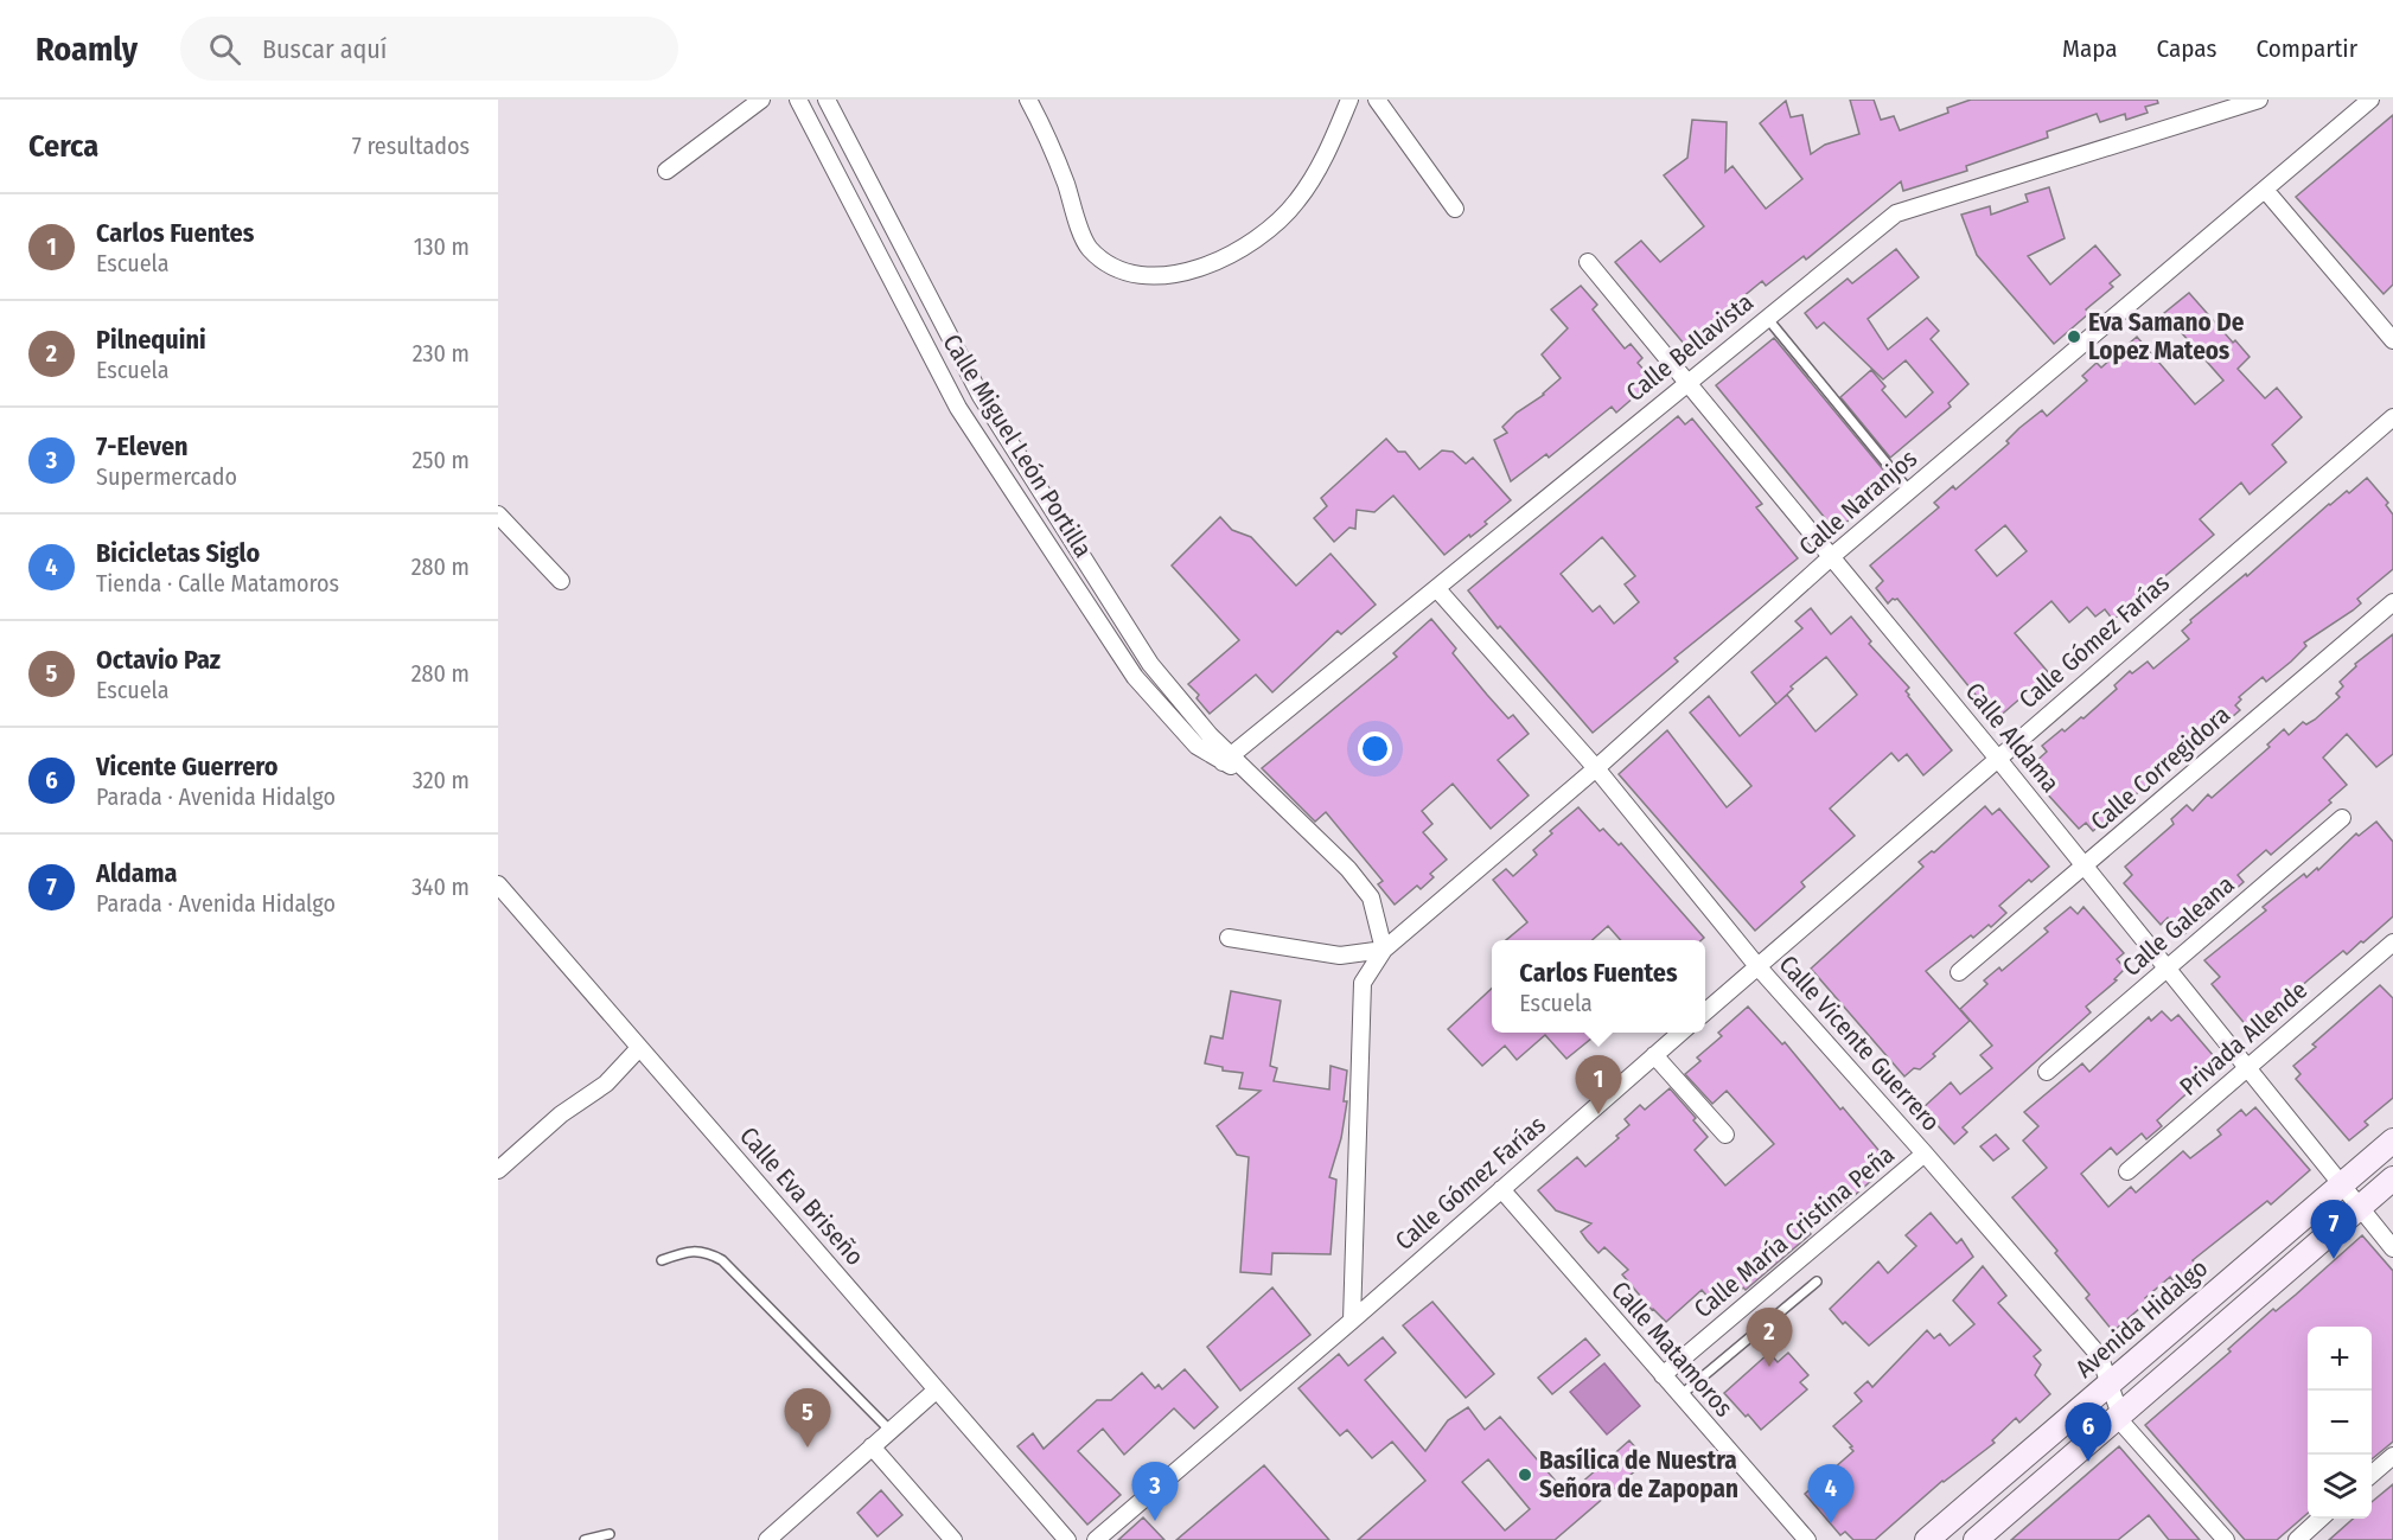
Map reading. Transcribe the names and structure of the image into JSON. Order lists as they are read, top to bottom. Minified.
{"streets":{"main road":["Avenida Hidalgo"],"street":["Calle Bellavista","Calle Miguel León Portilla","Calle Naranjos","Calle Gómez Farías","Calle Aldama","Calle Corregidora","Calle Galeana","Privada Allende","Calle Vicente Guerrero","Calle Eva Briseño","Calle María Cristina Peña","Calle Matamoros"]},"crossings":[["Calle Bellavista","Calle Miguel León Portilla"],["Calle Bellavista","Calle Aldama"],["Calle Bellavista","Calle Vicente Guerrero"],["Calle Miguel León Portilla","Calle Naranjos"],["Calle Naranjos","Calle Gómez Farías"],["Calle Naranjos","Calle Aldama"],["Calle Naranjos","Calle Vicente Guerrero"],["Calle Gómez Farías","Calle Aldama"],["Calle Gómez Farías","Calle Vicente Guerrero"],["Calle Gómez Farías","Calle Matamoros"],["Calle Aldama","Calle Corregidora"],["Calle Aldama","Calle Galeana"],["Calle Aldama","Privada Allende"],["Calle Aldama","Avenida Hidalgo"],["Calle Vicente Guerrero","Calle María Cristina Peña"],["Calle Vicente Guerrero","Avenida Hidalgo"],["Calle María Cristina Peña","Calle Matamoros"]],"places":["Eva Samano De Lopez Mateos","Basílica de Nuestra Señora de Zapopan"],"page":{"header":"Roamly","search":"Buscar aquí","nav":["Mapa","Capas","Compartir"],"heading":["Cerca","7 resultados"],"list":[{"mark":"1","name":"Carlos Fuentes","note":"Escuela","value":"130 m"},{"mark":"2","name":"Pilnequini","note":"Escuela","value":"230 m"},{"mark":"3","name":"7-Eleven","note":"Supermercado","value":"250 m"},{"mark":"4","name":"Bicicletas Siglo","note":"Tienda · Calle Matamoros","value":"280 m"},{"mark":"5","name":"Octavio Paz","note":"Escuela","value":"280 m"},{"mark":"6","name":"Vicente Guerrero","note":"Parada · Avenida Hidalgo","value":"320 m"},{"mark":"7","name":"Aldama","note":"Parada · Avenida Hidalgo","value":"340 m"}],"popup":["Carlos Fuentes","Escuela"],"pins":["1","7","2","5","6","3","4"],"map_buttons":["+","−"]}}
